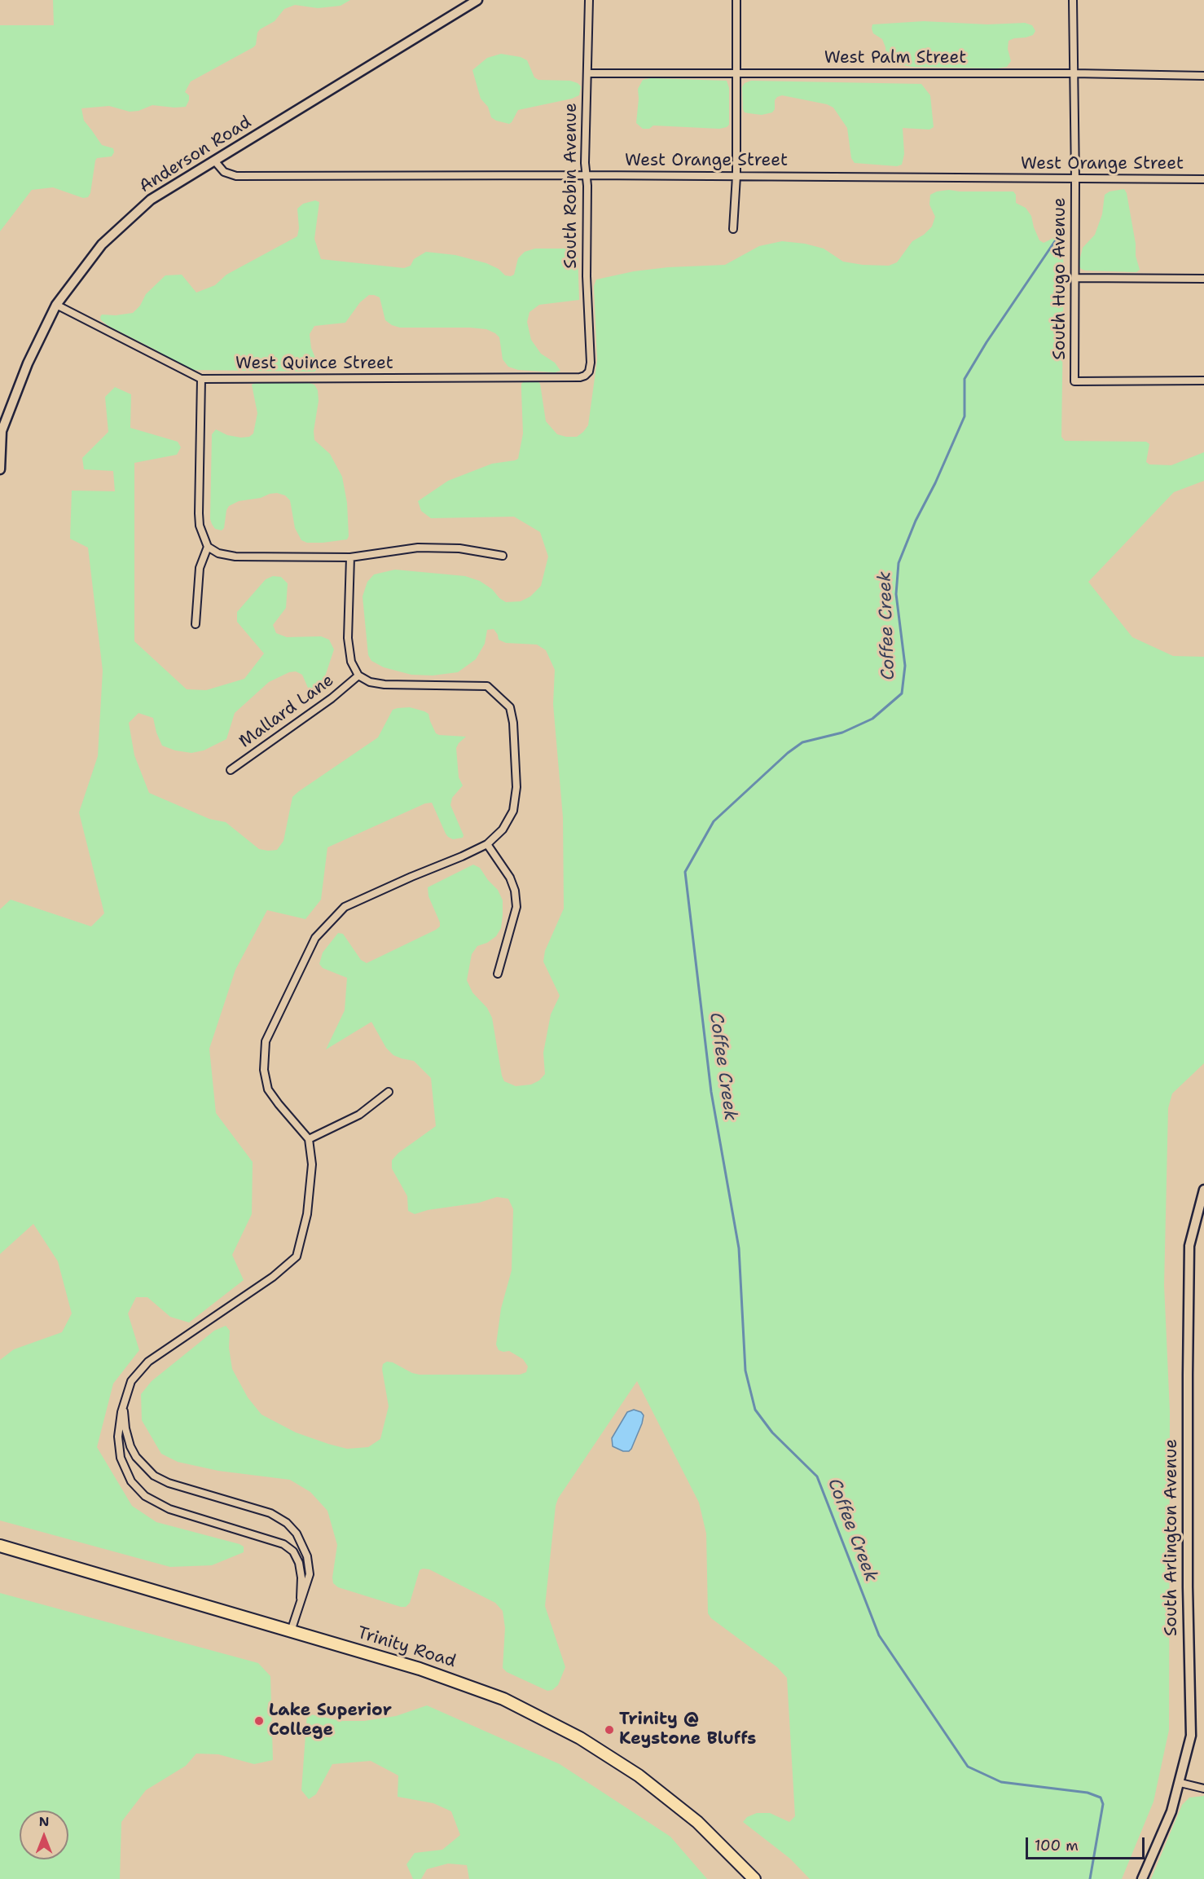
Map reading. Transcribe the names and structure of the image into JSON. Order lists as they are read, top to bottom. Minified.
{"streets":{"highway":["Trinity Road"],"street":["West Palm Street","Anderson Road","West Orange Street","South Robin Avenue","South Hugo Avenue","West Quince Street","Mallard Lane","South Arlington Avenue"]},"crossings":[["West Palm Street","South Robin Avenue"],["West Palm Street","South Hugo Avenue"],["Anderson Road","West Orange Street"],["Anderson Road","West Quince Street"],["West Orange Street","South Robin Avenue"],["West Orange Street","South Hugo Avenue"],["South Robin Avenue","West Quince Street"]],"water":["Coffee Creek"],"places":["Lake Superior College","Trinity @ Keystone Bluffs"],"scale_bar":"100 m","north":"top"}
